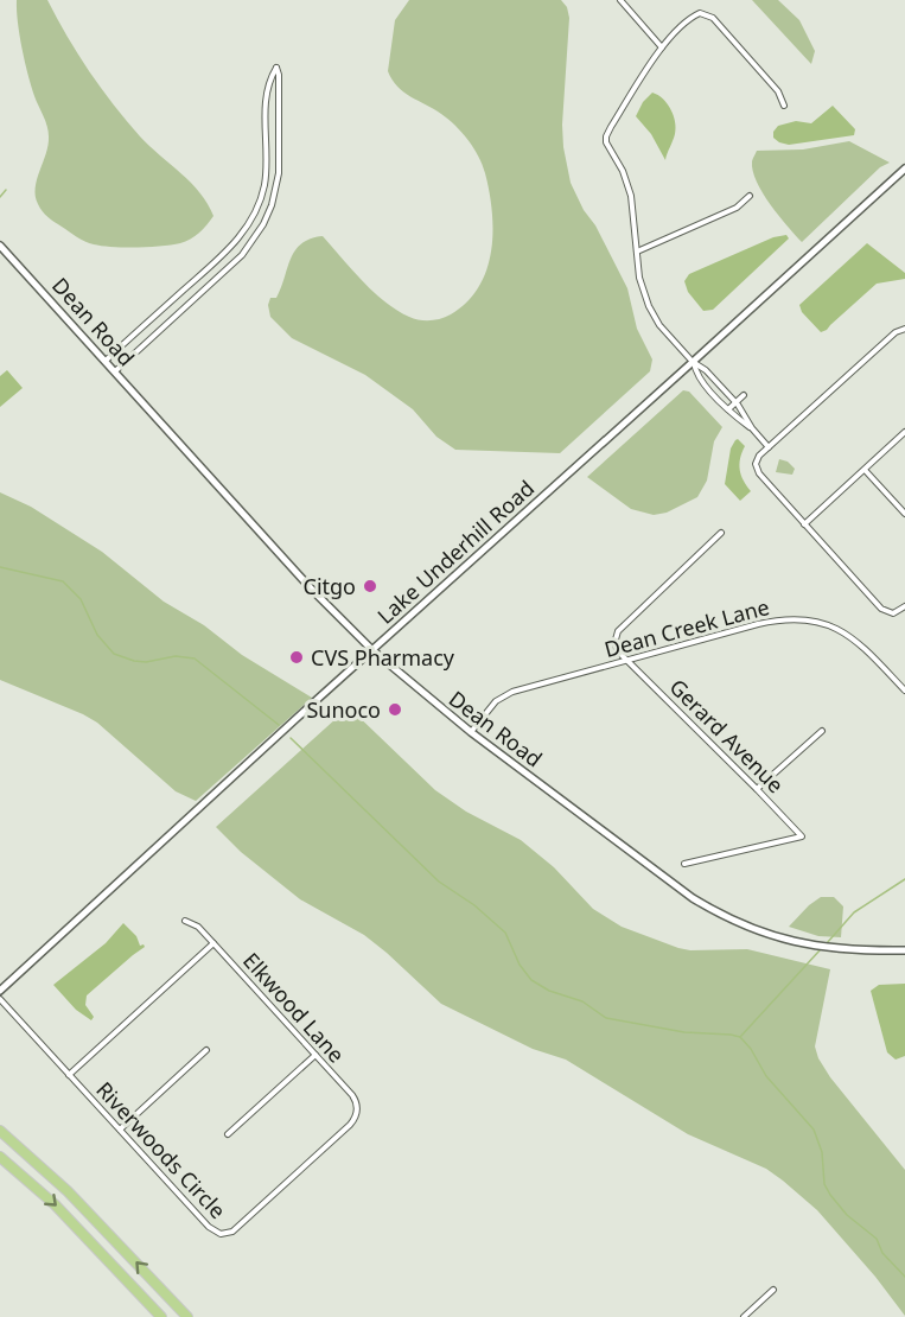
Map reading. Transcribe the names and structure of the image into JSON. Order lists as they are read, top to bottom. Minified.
{"streets":{"street":["Dean Road","Lake Underhill Road","Dean Creek Lane","Gerard Avenue","Elkwood Lane","Riverwoods Circle"]},"crossings":[["Dean Road","Lake Underhill Road"],["Dean Road","Dean Creek Lane"],["Dean Creek Lane","Gerard Avenue"],["Elkwood Lane","Riverwoods Circle"]],"places":["Citgo","CVS Pharmacy","Sunoco"]}
